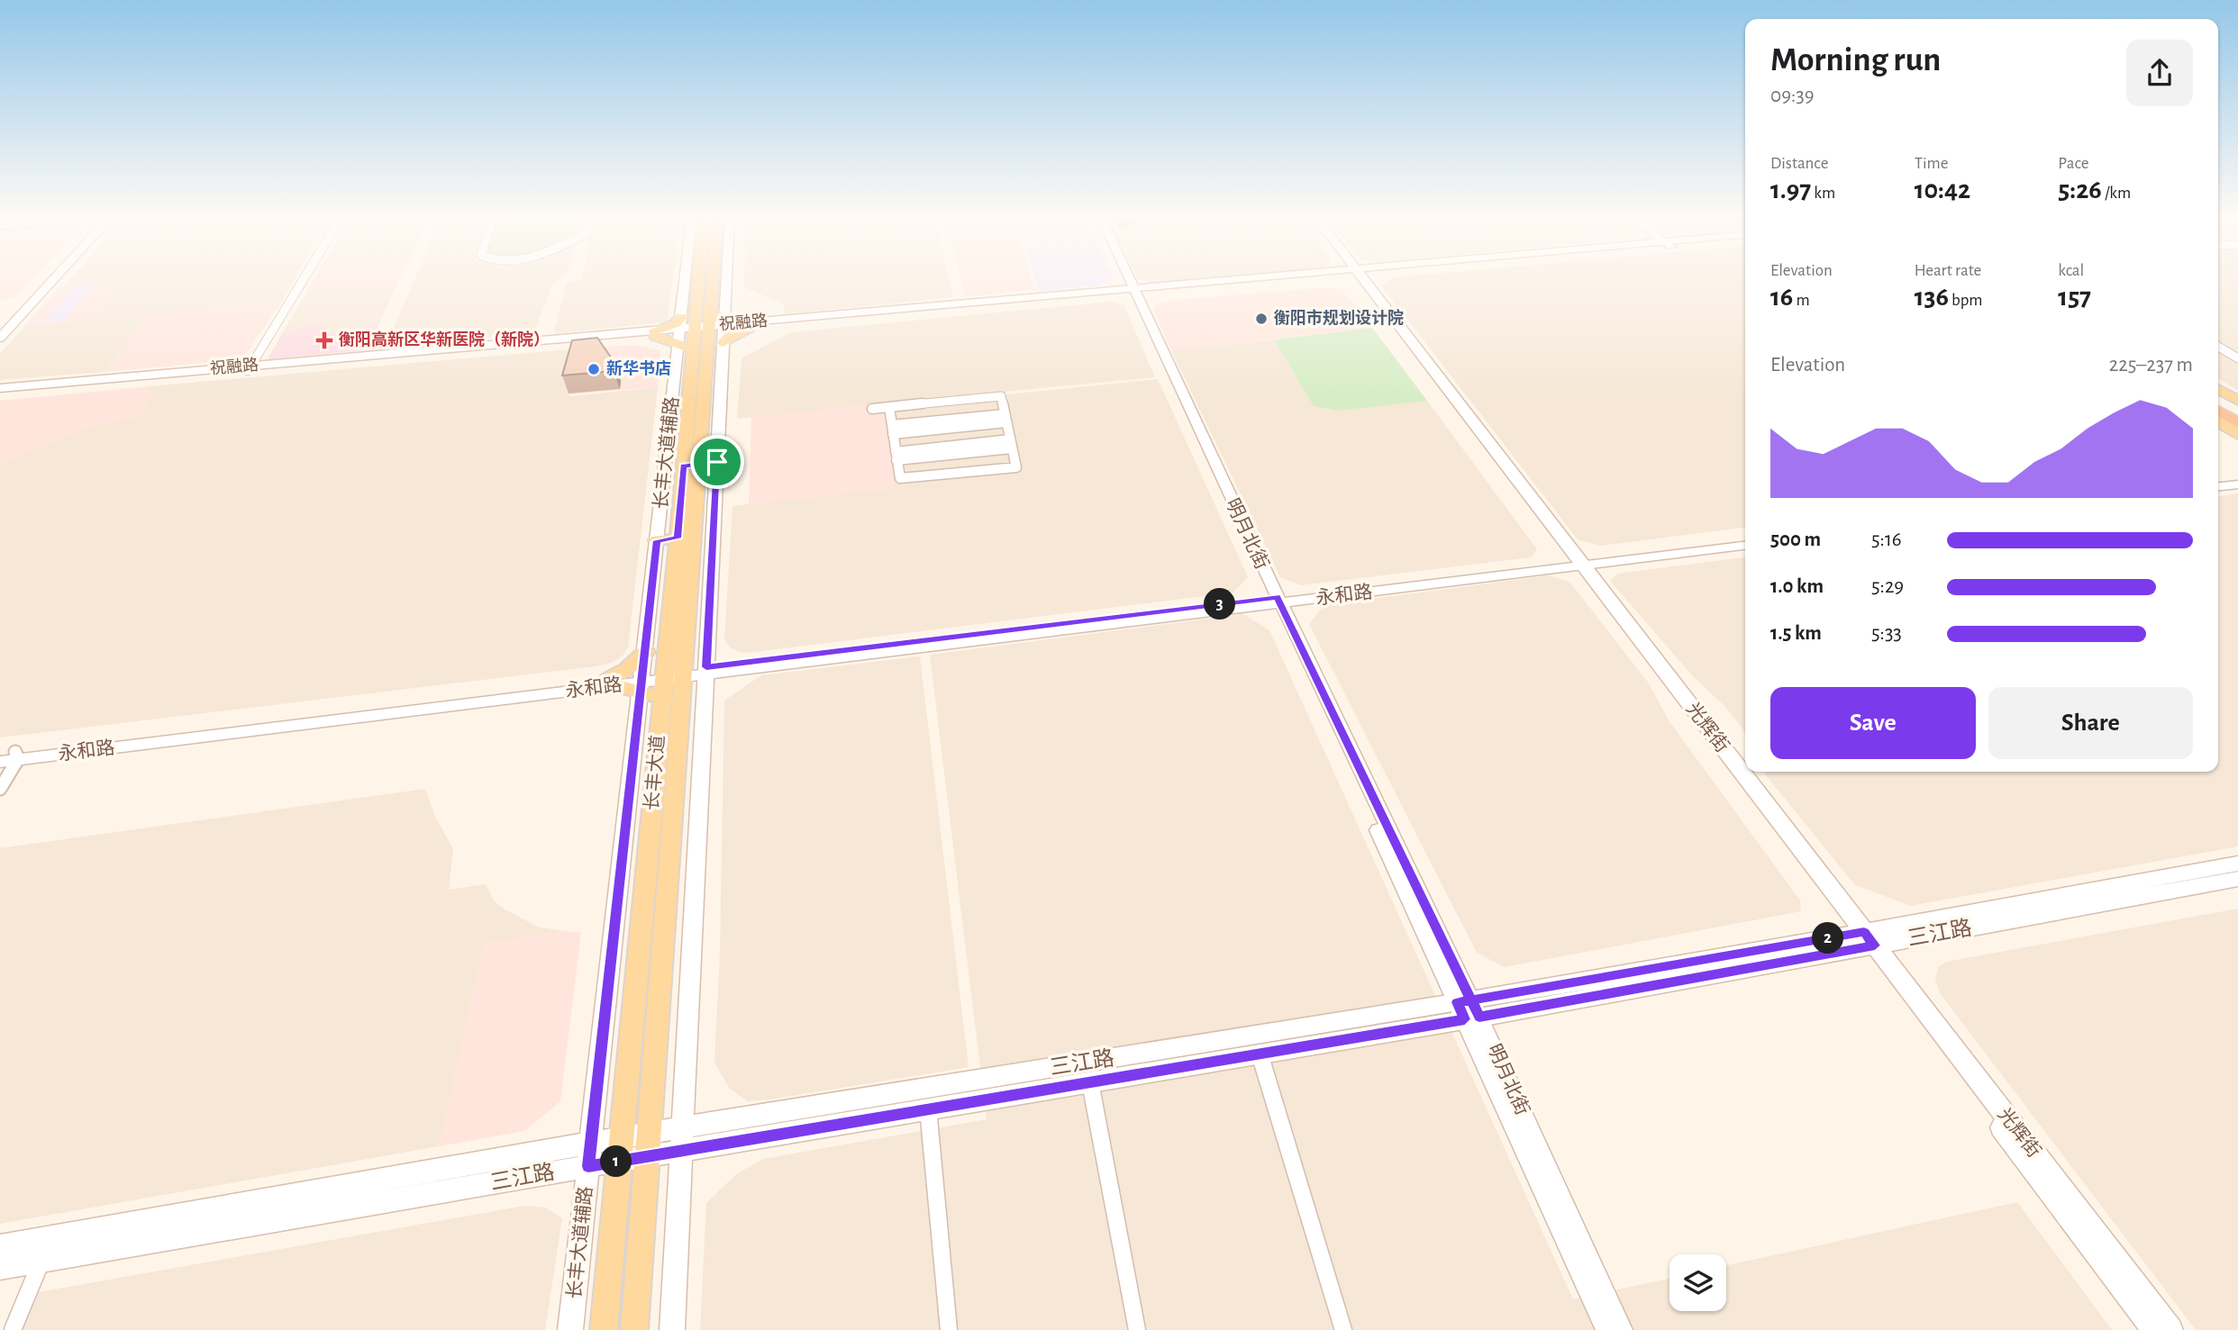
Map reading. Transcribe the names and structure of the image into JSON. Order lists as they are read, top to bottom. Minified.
{"streets":{"main road":["祝融路","长丰大道辅路","光辉街","长丰大道","三江路"],"street":["明月北街","永和路"]},"crossings":[["祝融路","明月北街"],["长丰大道辅路","永和路"],["长丰大道辅路","长丰大道"],["长丰大道辅路","三江路"],["明月北街","永和路"],["明月北街","三江路"],["永和路","光辉街"],["永和路","长丰大道"],["光辉街","三江路"],["长丰大道","三江路"]],"places":{"other":["衡阳市规划设计院","新华书店"],"health":["衡阳高新区华新医院（新院）"]},"page":{"heading":["Morning run","09:39"],"stats":[["Distance","1.97 km"],["Time","10:42"],["Pace","5:26 /km"],["Elevation","16 m"],["Heart rate","136 bpm"],["kcal","157"]],"chart":["Elevation","225–237 m"],"list":[{"name":"500 m","note":"5:16"},{"name":"1.0 km","note":"5:29"},{"name":"1.5 km","note":"5:33"}],"pins":["3","2","1"],"buttons":["Save","Share"]}}
